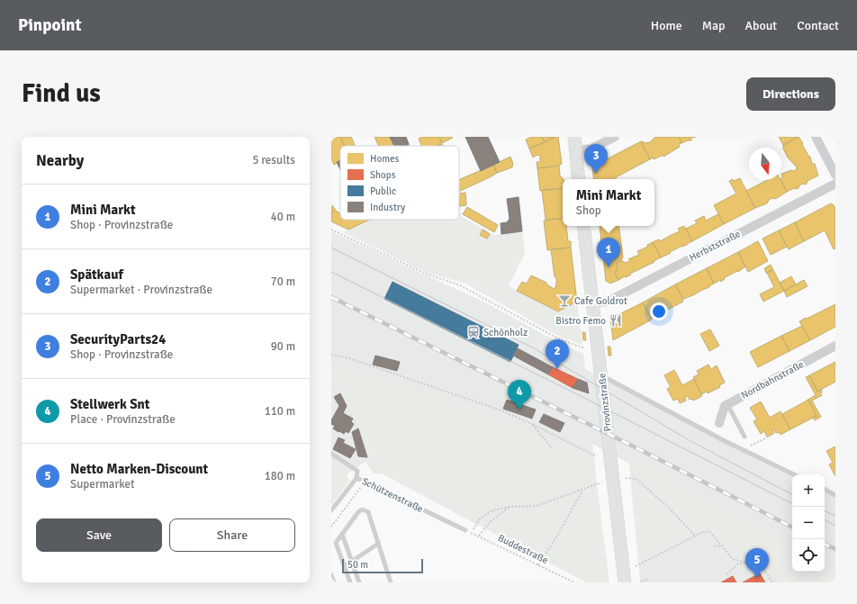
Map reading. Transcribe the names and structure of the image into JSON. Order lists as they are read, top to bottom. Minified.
{"streets":{"main road":["Provinzstraße"],"street":["Herbststraße","Nordbahnstraße"],"lane":["Schützenstraße"],"path":["Buddestraße"]},"crossings":[["Herbststraße","Provinzstraße"],["Schützenstraße","Buddestraße"]],"places":{"bar":["Cafe Goldrot"],"restaurant":["Bistro Femo"],"station":["Schönholz"]},"legend":["Homes","Shops","Public","Industry"],"scale_bar":"50 m","north":"bottom","page":{"header":"Pinpoint","nav":["Home","Map","About","Contact"],"buttons":["Directions",["Save","Share"]],"title":"Find us","heading":["Nearby","5 results"],"pins":["3","1","2","4","5"],"popup":["Mini Markt","Shop"],"list":[{"mark":"1","name":"Mini Markt","note":"Shop · Provinzstraße","value":"40 m"},{"mark":"2","name":"Spätkauf","note":"Supermarket · Provinzstraße","value":"70 m"},{"mark":"3","name":"SecurityParts24","note":"Shop · Provinzstraße","value":"90 m"},{"mark":"4","name":"Stellwerk Snt","note":"Place · Provinzstraße","value":"110 m"},{"mark":"5","name":"Netto Marken-Discount","note":"Supermarket","value":"180 m"}],"map_buttons":["+","−"],"scale":"50 m"}}
